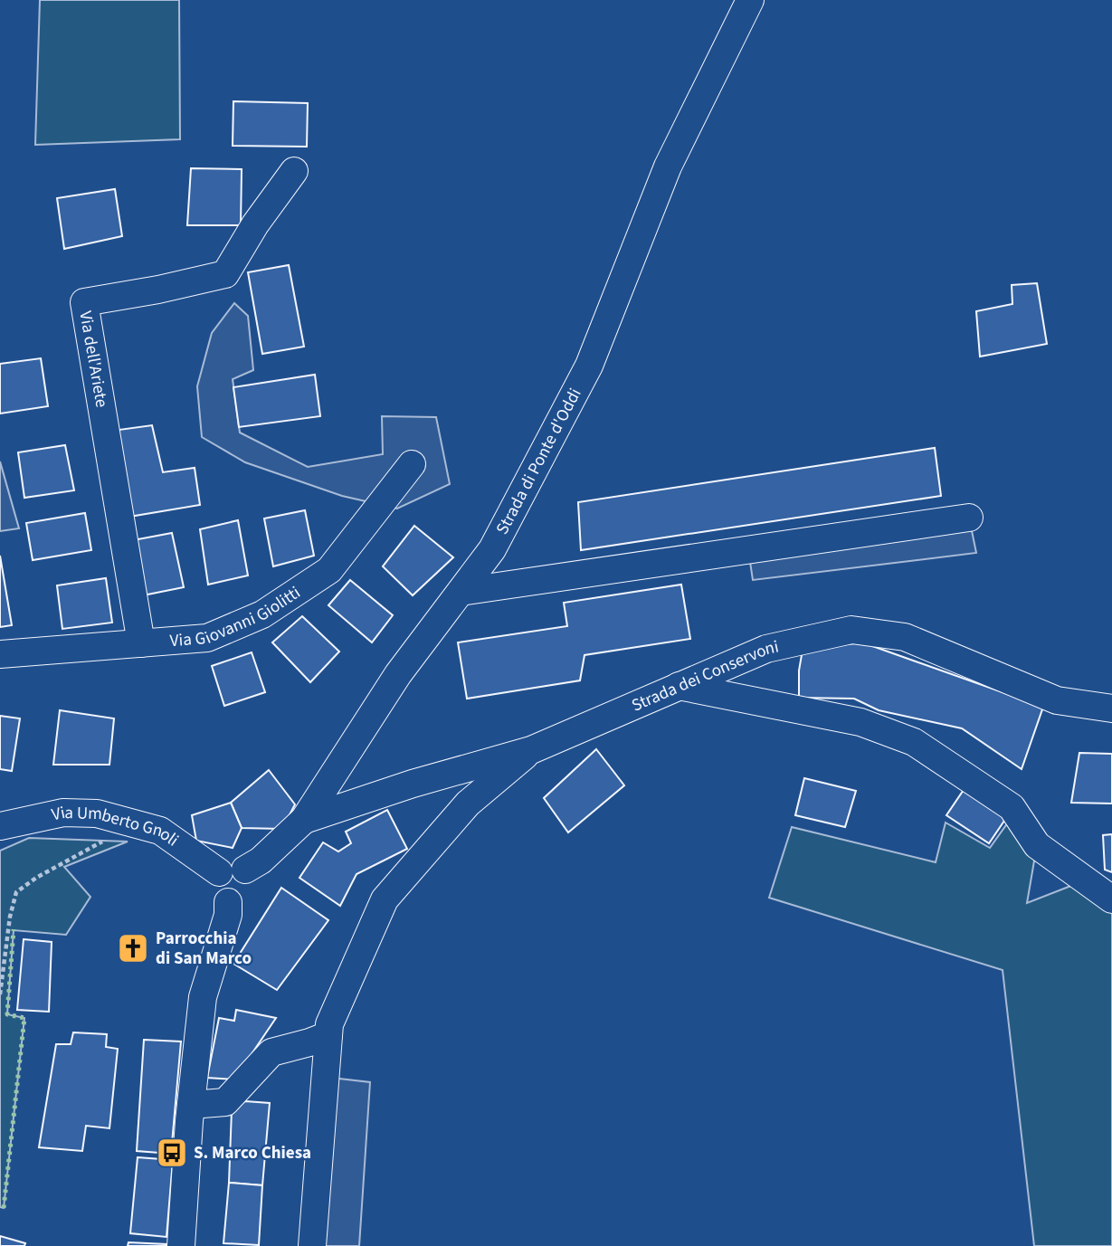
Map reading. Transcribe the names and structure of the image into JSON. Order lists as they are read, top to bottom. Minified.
{"streets":{"street":["Via dell'Ariete","Strada di Ponte d'Oddi","Via Giovanni Giolitti","Strada dei Conservoni","Via Umberto Gnoli"]},"crossings":[["Via dell'Ariete","Via Giovanni Giolitti"],["Strada di Ponte d'Oddi","Strada dei Conservoni"],["Strada di Ponte d'Oddi","Via Umberto Gnoli"]],"places":{"church":["Parrocchia di San Marco"],"bus stop":["S. Marco Chiesa"]}}
